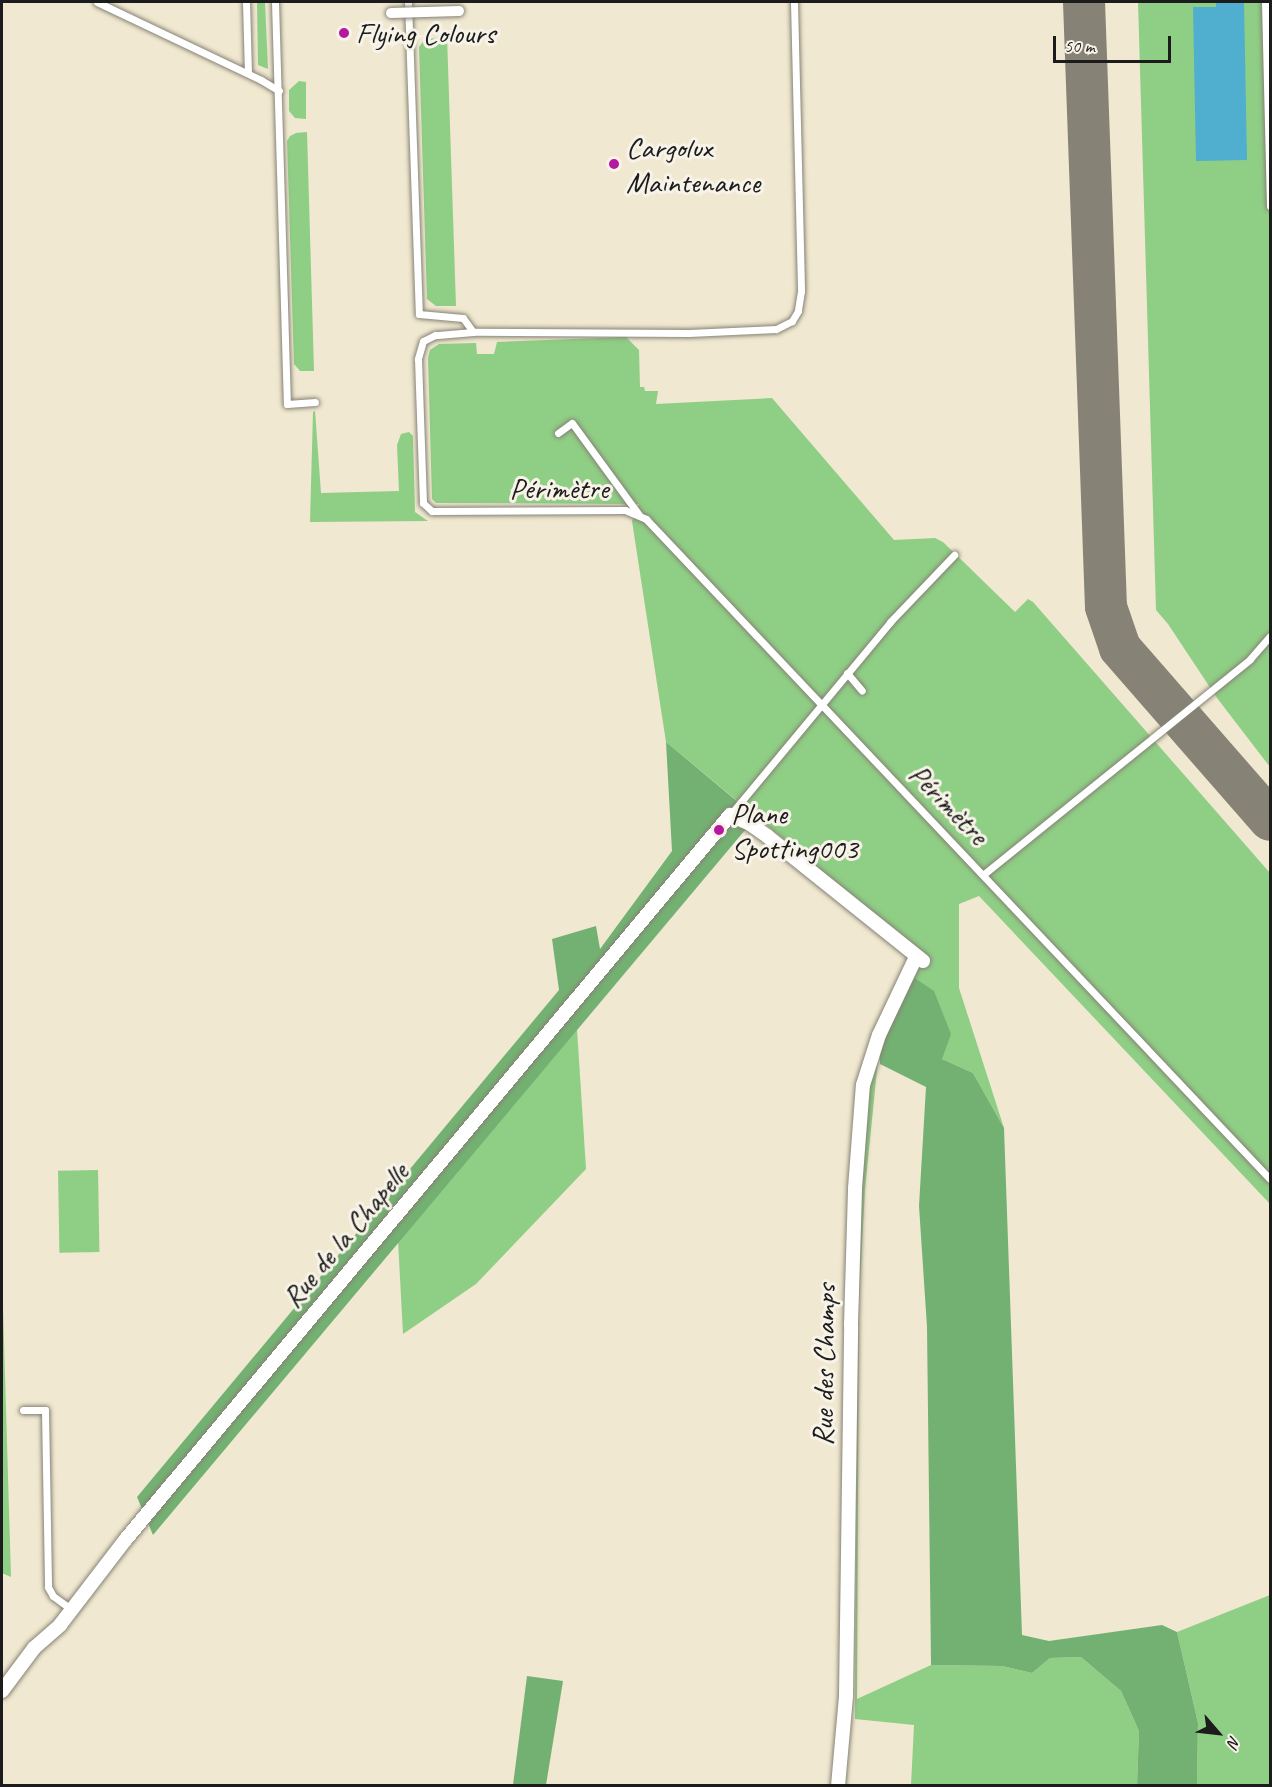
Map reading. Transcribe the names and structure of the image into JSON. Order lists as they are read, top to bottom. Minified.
{"streets":{"street":["Rue de la Chapelle","Rue des Champs"],"lane":["Périmètre"]},"crossings":[["Rue de la Chapelle","Rue des Champs"]],"places":["Flying Colours","Cargolux Maintenance","Plane Spotting003"],"scale_bar":"50 m","north":"bottom right"}
